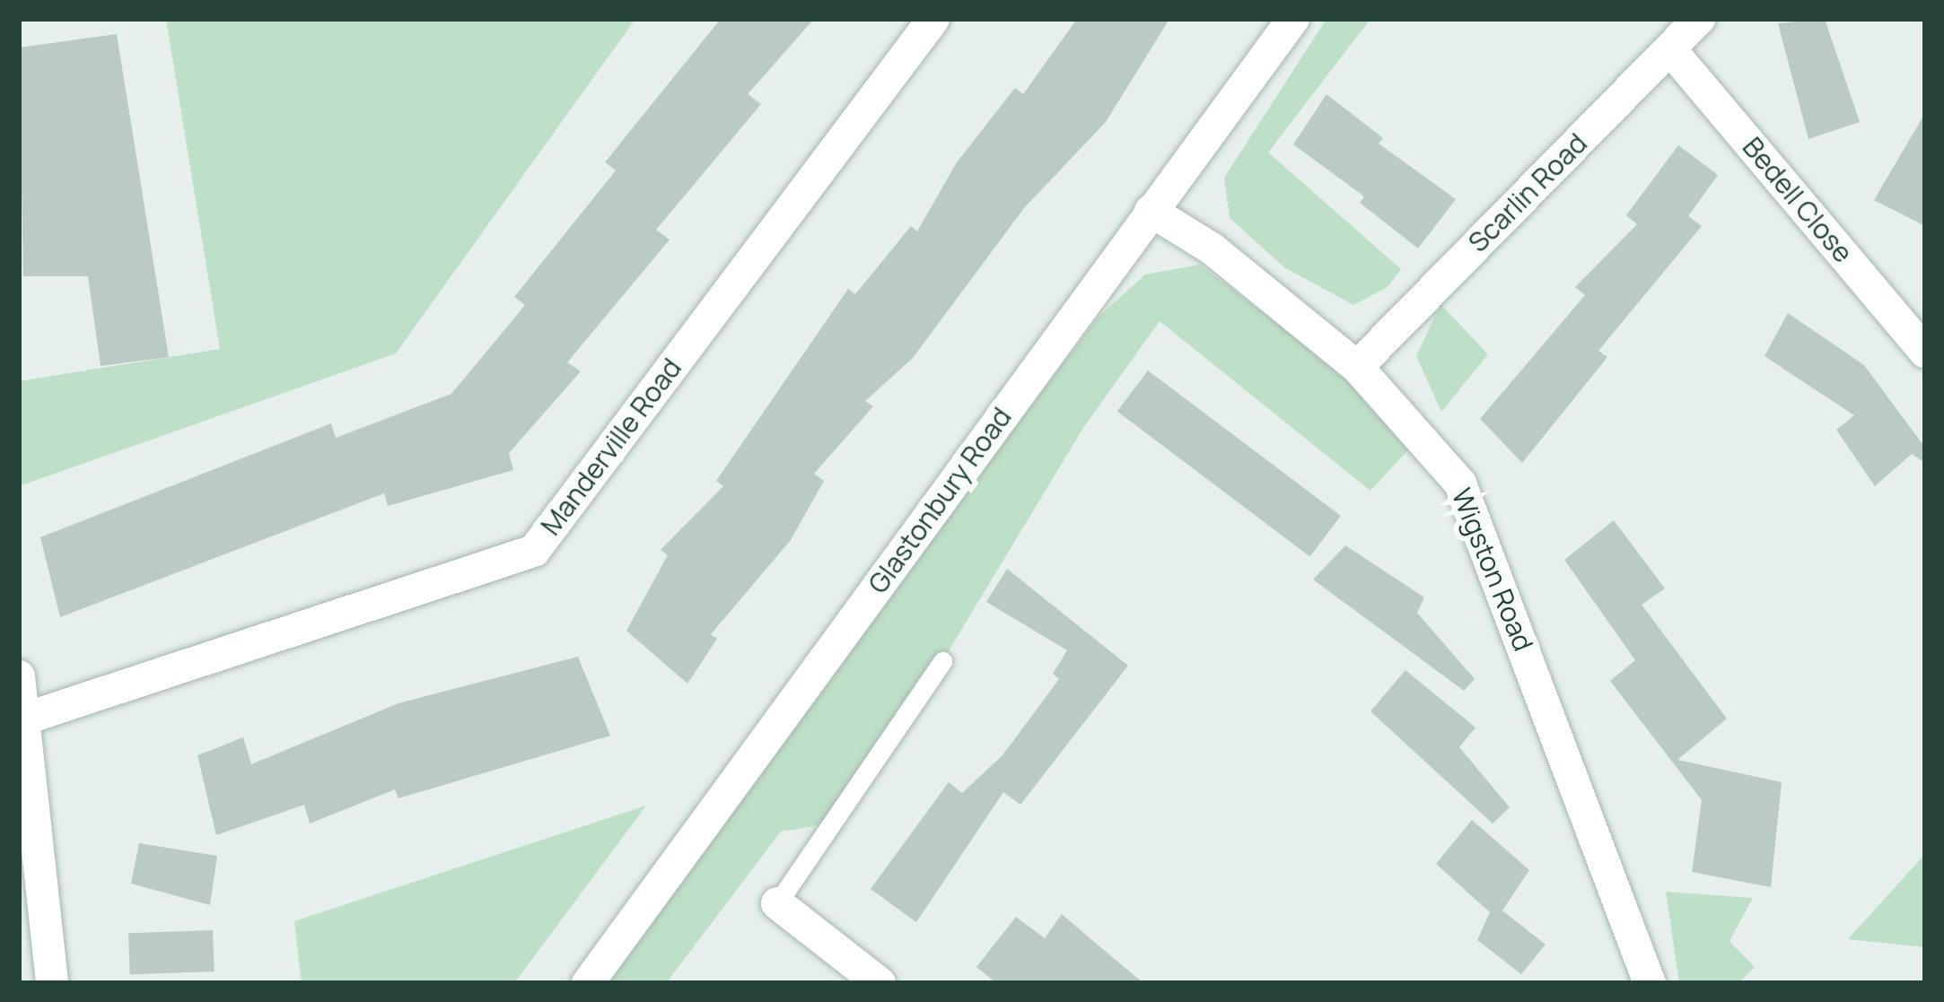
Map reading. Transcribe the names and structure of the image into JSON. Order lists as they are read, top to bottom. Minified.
{"streets":{"street":["Scarlin Road","Bedell Close","Manderville Road","Glastonbury Road","Wigston Road"]},"crossings":[["Scarlin Road","Bedell Close"],["Scarlin Road","Wigston Road"],["Glastonbury Road","Wigston Road"]]}
